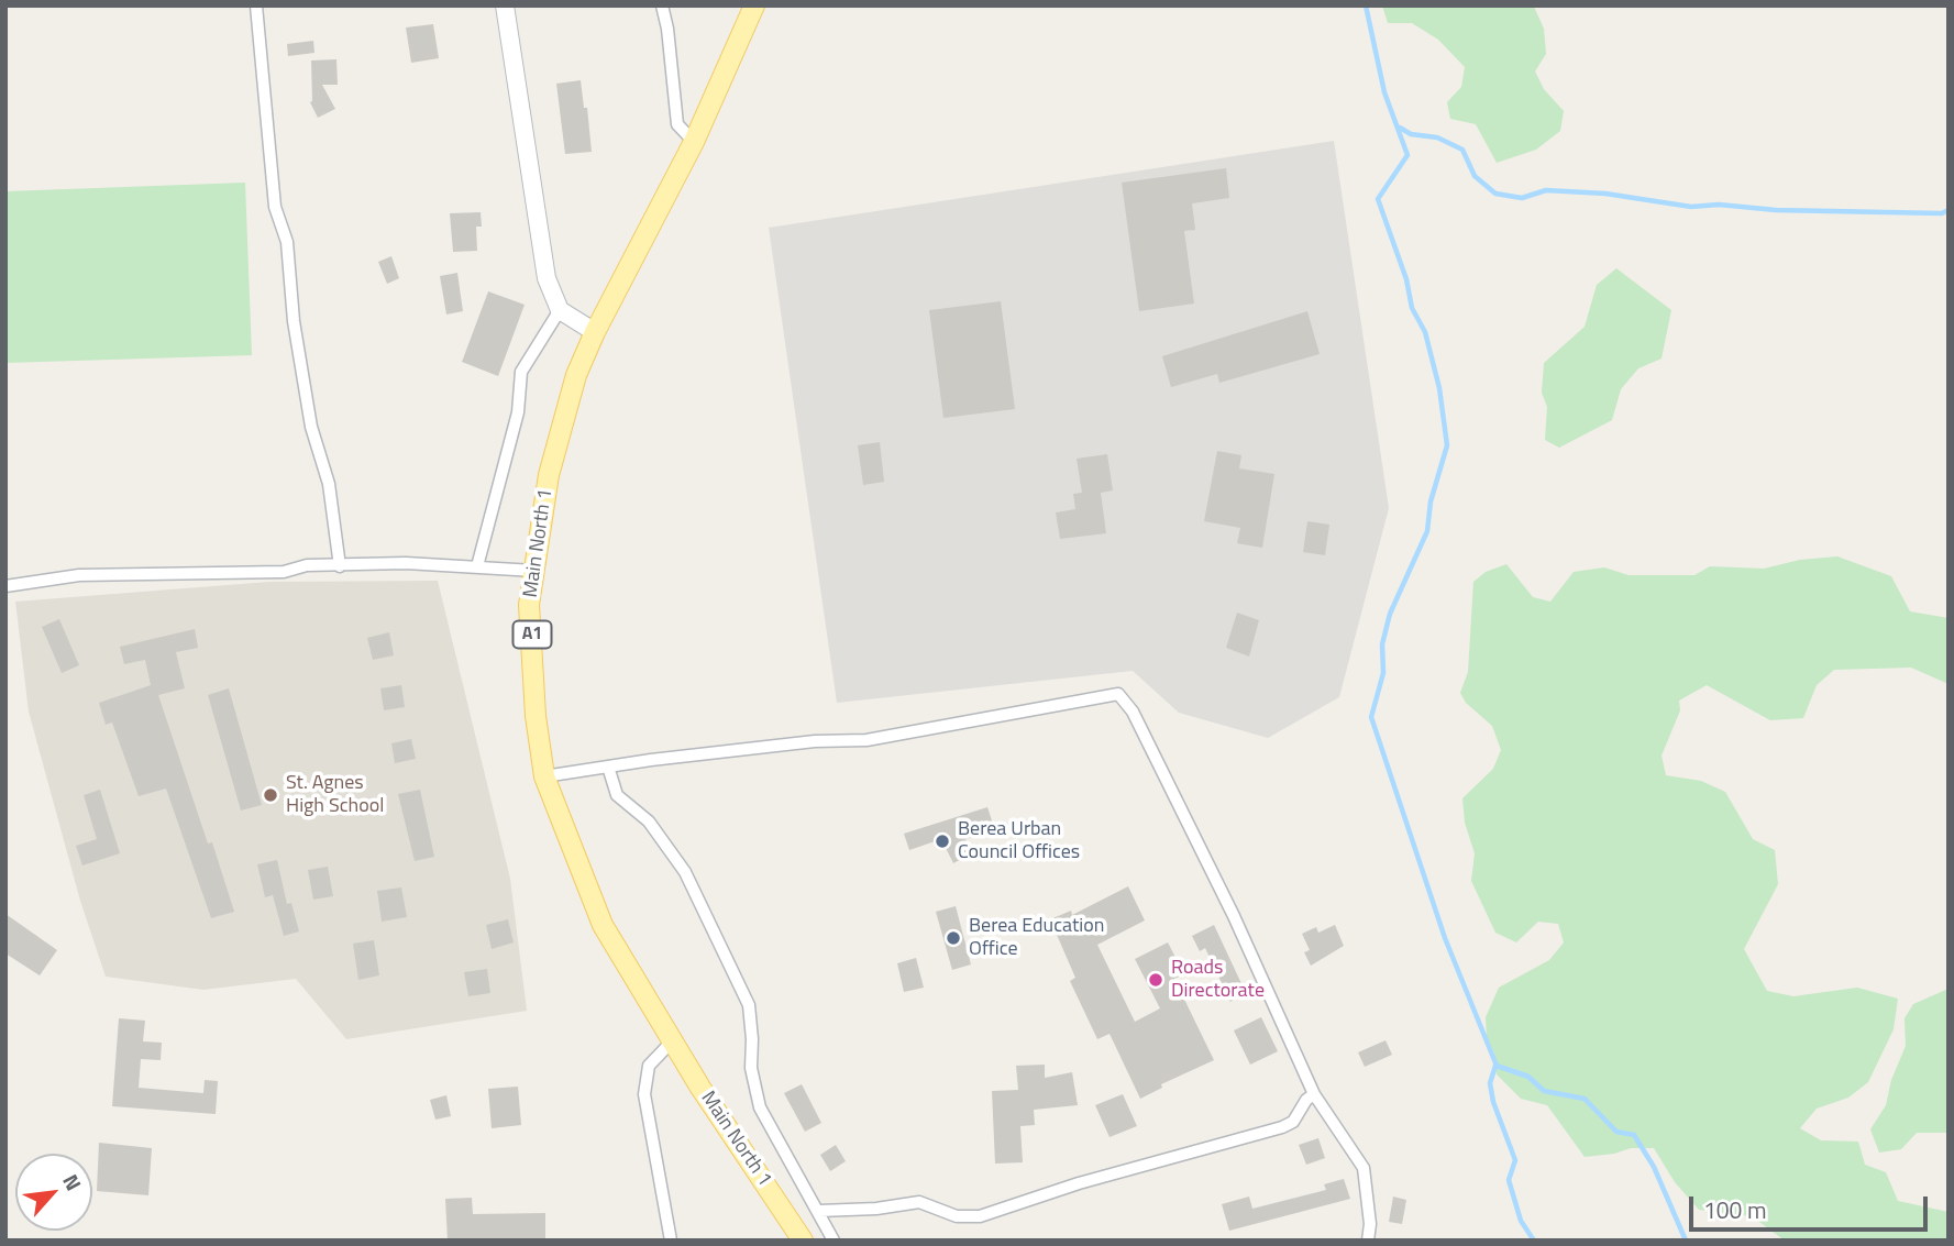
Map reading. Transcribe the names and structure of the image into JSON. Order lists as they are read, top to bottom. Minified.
{"streets":{"main road":["Main North 1","A1"]},"places":["St. Agnes High School","Berea Urban Council Offices","Berea Education Office","Roads Directorate"],"scale_bar":"100 m","north":"top right"}
